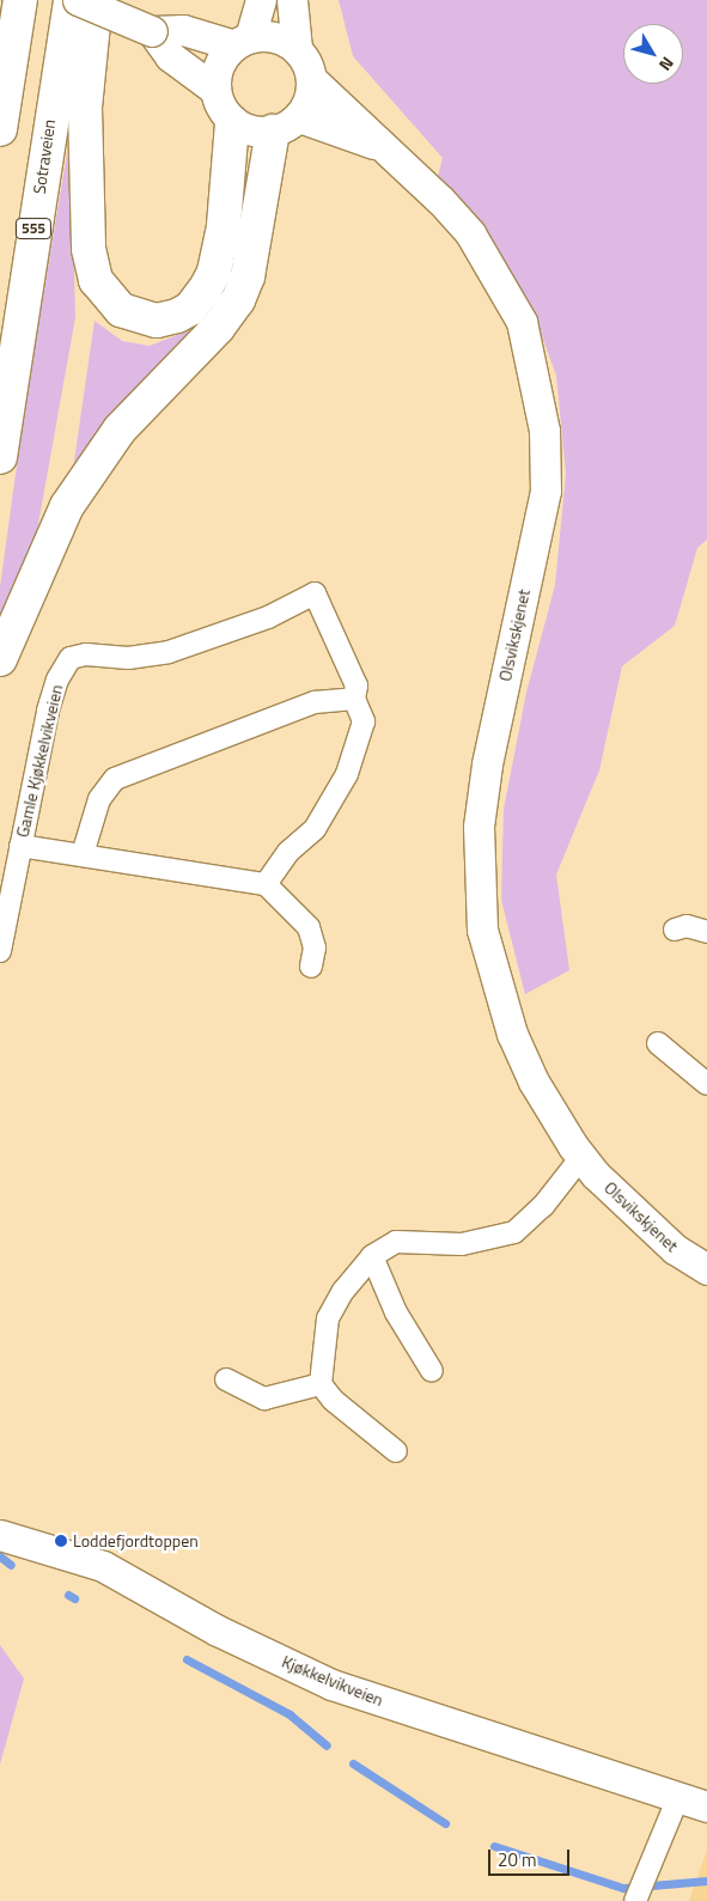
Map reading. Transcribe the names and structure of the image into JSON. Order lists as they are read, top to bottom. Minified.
{"streets":{"highway":["Sotraveien","555"],"main road":["Olsvikskjenet","Kjøkkelvikveien"],"street":["Gamle Kjøkkelvikveien"]},"places":["Loddefjordtoppen"],"scale_bar":"20 m","north":"bottom right"}
